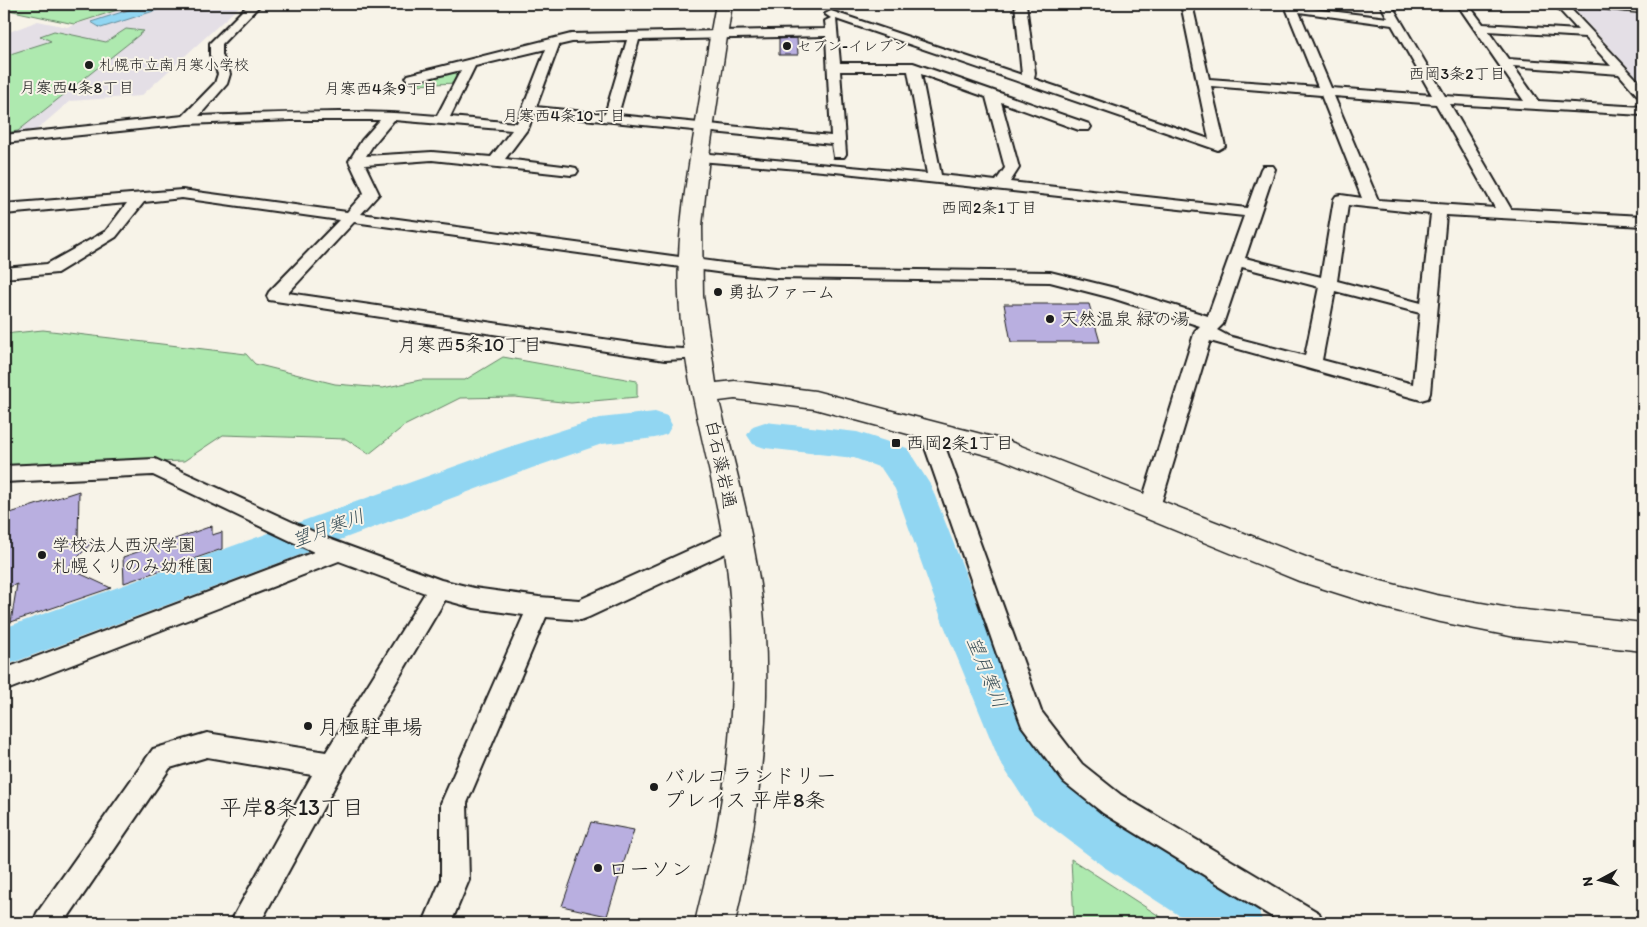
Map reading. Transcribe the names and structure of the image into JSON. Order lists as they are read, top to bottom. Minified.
{"streets":{"main road":["白石藻岩通"]},"districts":["西岡3条2丁目","月寒西4条8丁目","月寒西4条9丁目","月寒西4条10丁目","西岡2条1丁目","月寒西5条10丁目","平岸8条13丁目"],"water":["望月寒川"],"places":{"other":["セブン-イレブン","札幌市立南月寒小学校","勇払ファーム","天然温泉 緑の湯","学校法人西沢学園 札幌くりのみ幼稚園","月極駐車場","バルコ ランドリー プレイス 平岸8条","ローソン"],"transit":["西岡2条1丁目"]},"north":"left"}
